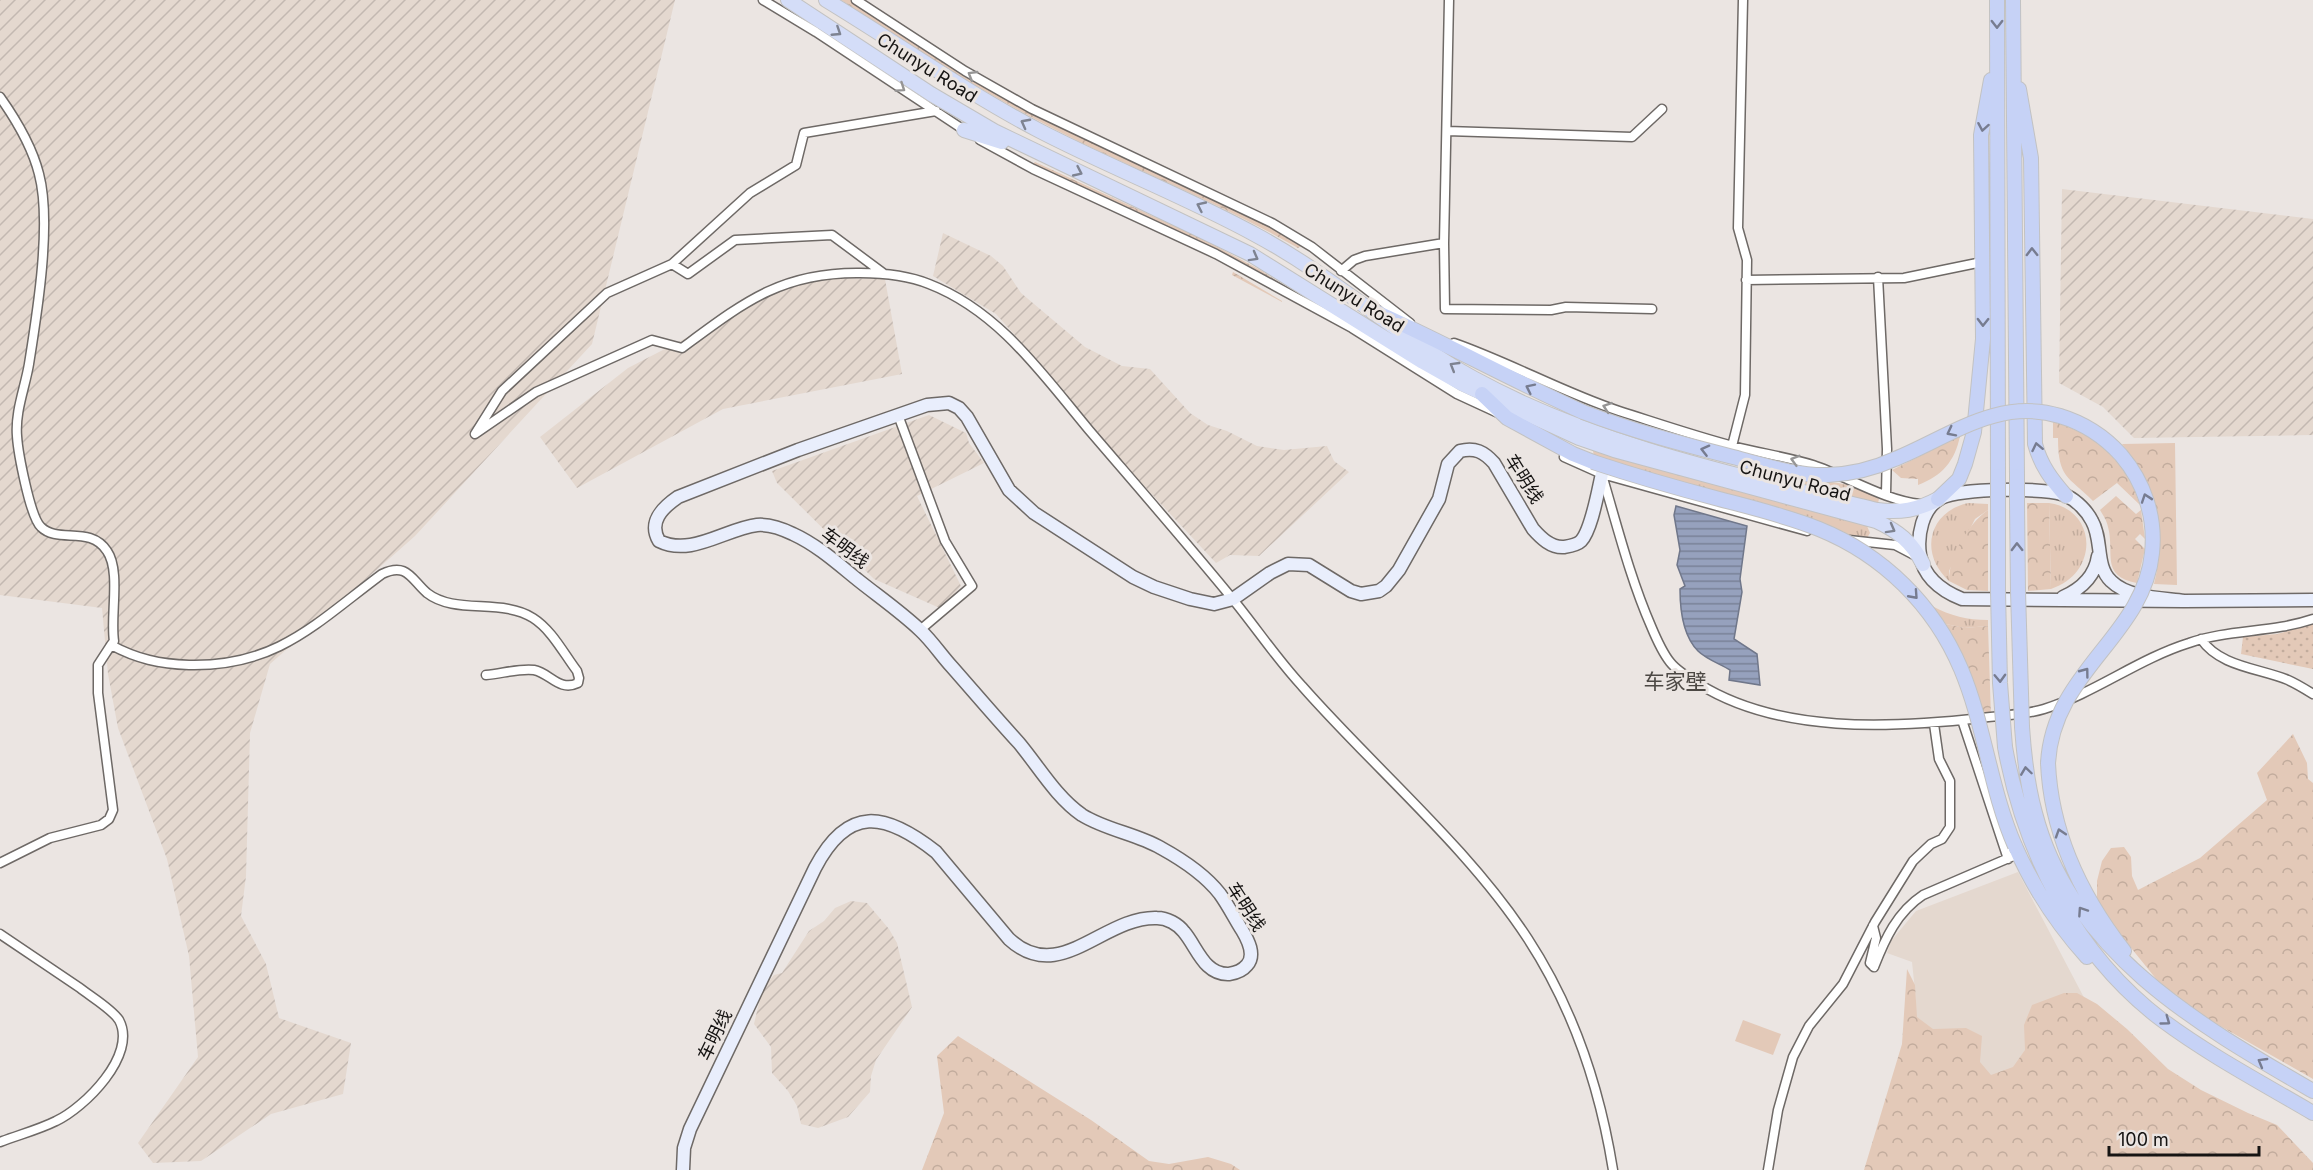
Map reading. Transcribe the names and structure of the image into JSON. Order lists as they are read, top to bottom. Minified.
{"streets":{"main road":["Chunyu Road","车明线"]},"districts":["车家壁"],"scale_bar":"100 m"}
